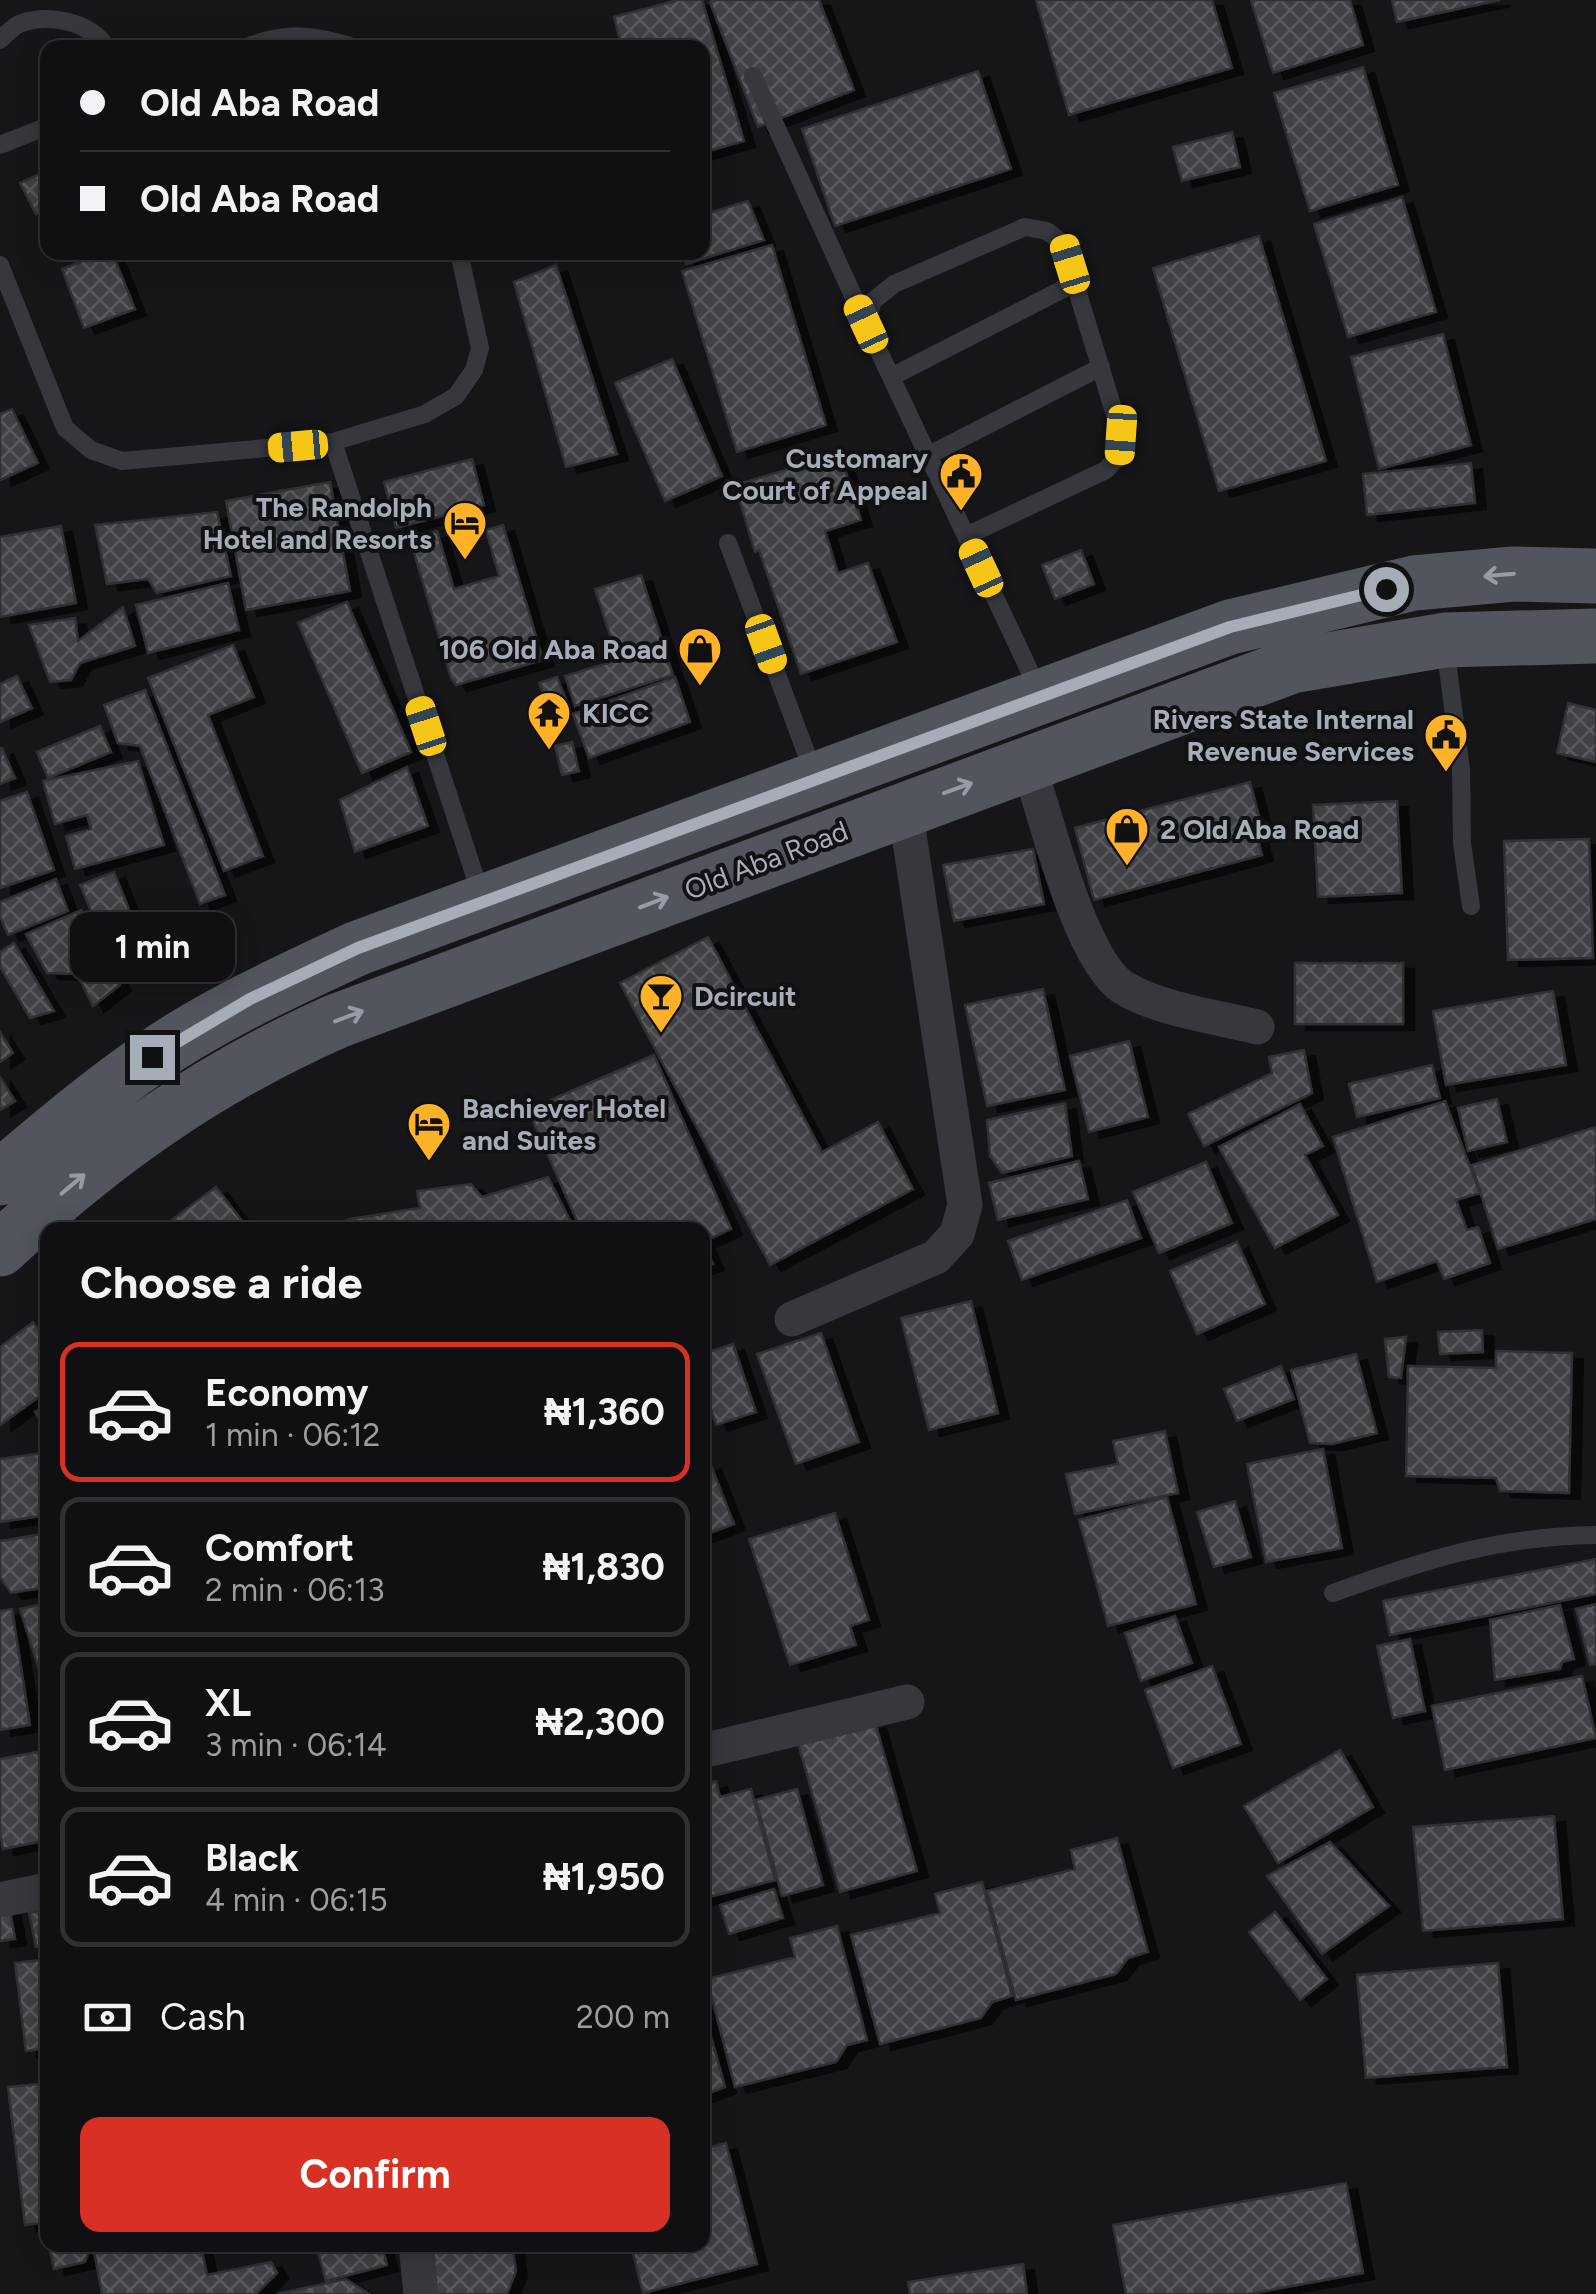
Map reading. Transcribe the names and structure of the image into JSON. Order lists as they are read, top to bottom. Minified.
{"streets":{"main road":["Old Aba Road"]},"places":{"public building":["Customary Court of Appeal","Rivers State Internal Revenue Services"],"hotel":["The Randolph Hotel and Resorts","Bachiever Hotel and Suites"],"shop":["106 Old Aba Road","2 Old Aba Road"],"temple":["KICC"],"bar":["Dcircuit"]},"page":{"banner":["Old Aba Road","Old Aba Road"],"bubble":"1 min","heading":"Choose a ride","list":[{"name":"Economy","note":"1 min · 06:12","value":"₦1,360"},{"name":"Comfort","note":"2 min · 06:13","value":"₦1,830"},{"name":"XL","note":"3 min · 06:14","value":"₦2,300"},{"name":"Black","note":"4 min · 06:15","value":"₦1,950"}],"pay":["Cash","200 m"],"buttons":"Confirm"}}
